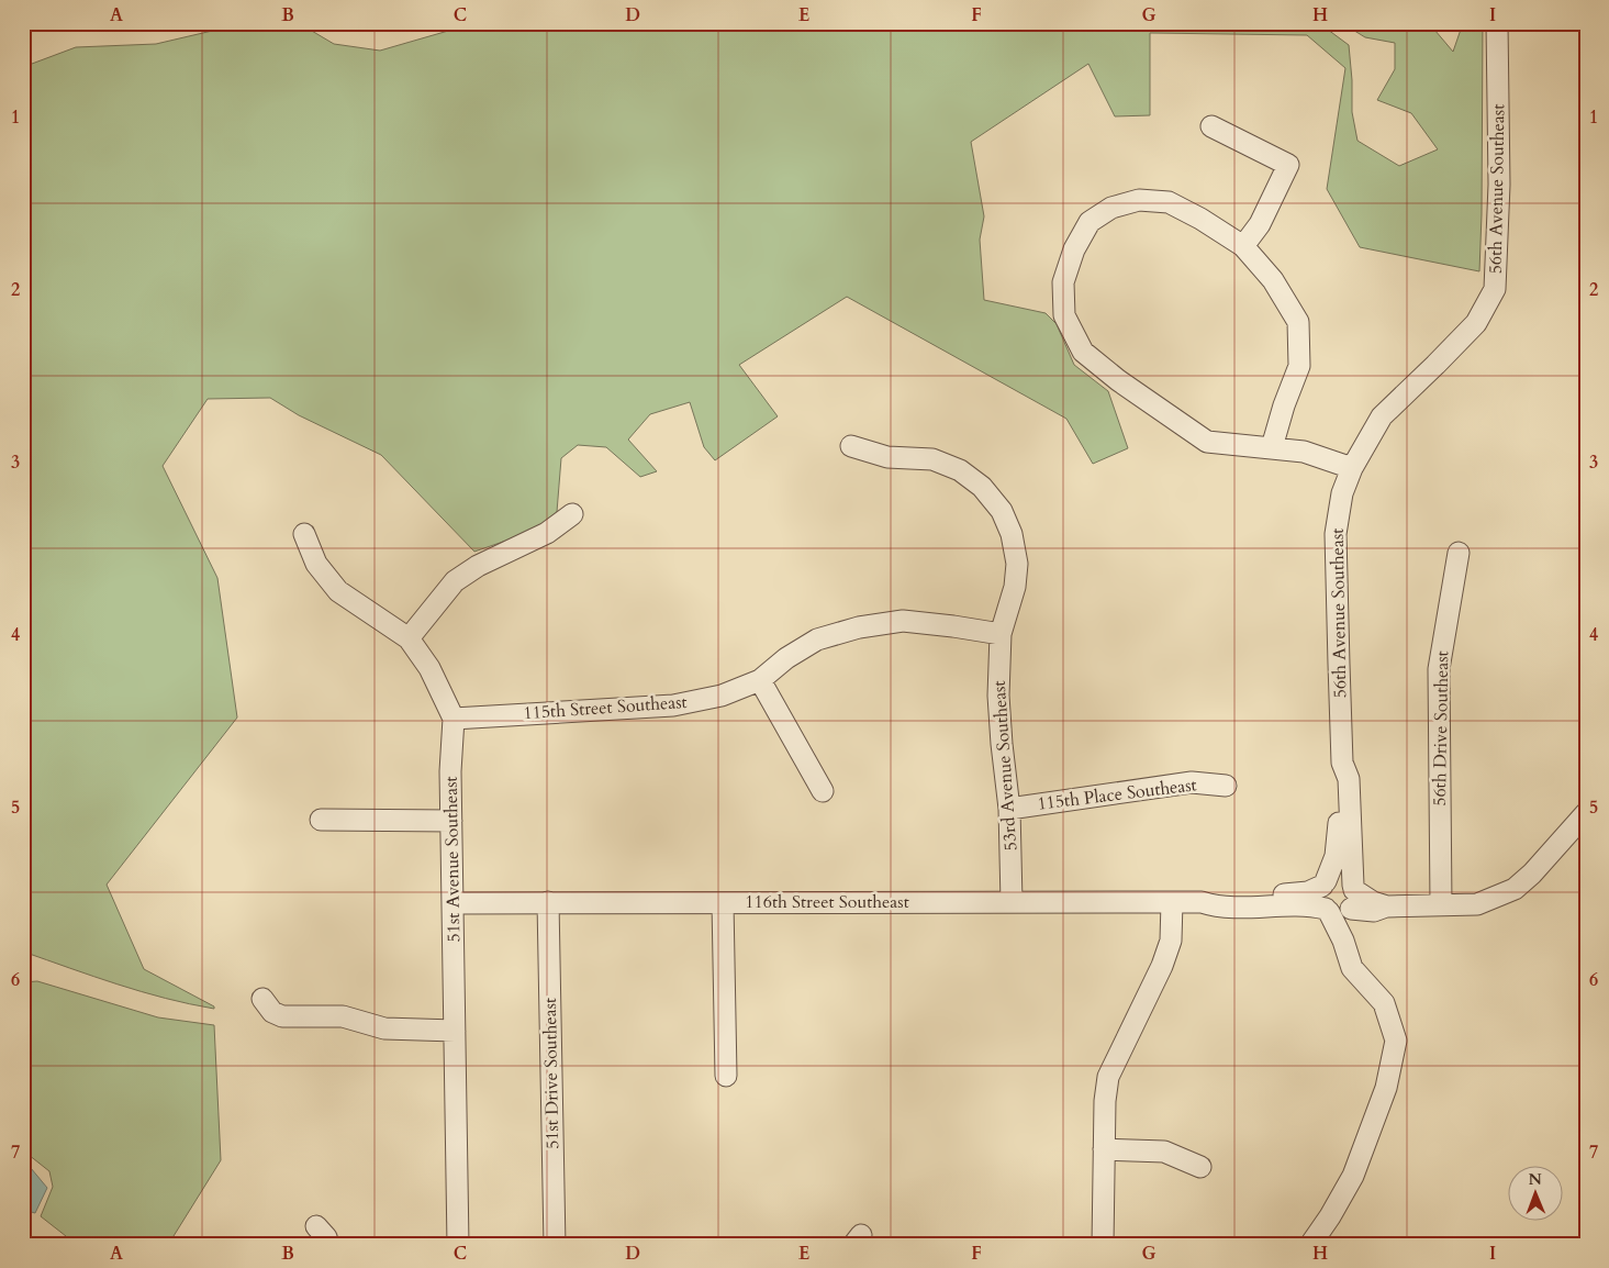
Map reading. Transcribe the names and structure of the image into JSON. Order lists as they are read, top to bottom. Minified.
{"streets":{"street":["56th Avenue Southeast","115th Street Southeast","56th Drive Southeast","53rd Avenue Southeast","115th Place Southeast","51st Avenue Southeast","116th Street Southeast","51st Drive Southeast"]},"crossings":[["56th Avenue Southeast","116th Street Southeast"],["115th Street Southeast","53rd Avenue Southeast"],["115th Street Southeast","51st Avenue Southeast"],["53rd Avenue Southeast","115th Place Southeast"],["53rd Avenue Southeast","116th Street Southeast"],["51st Avenue Southeast","116th Street Southeast"],["116th Street Southeast","51st Drive Southeast"]],"north":"top","grid":{"columns":["A","B","C","D","E","F","G","H","I"],"rows":["1","2","3","4","5","6","7"]}}
